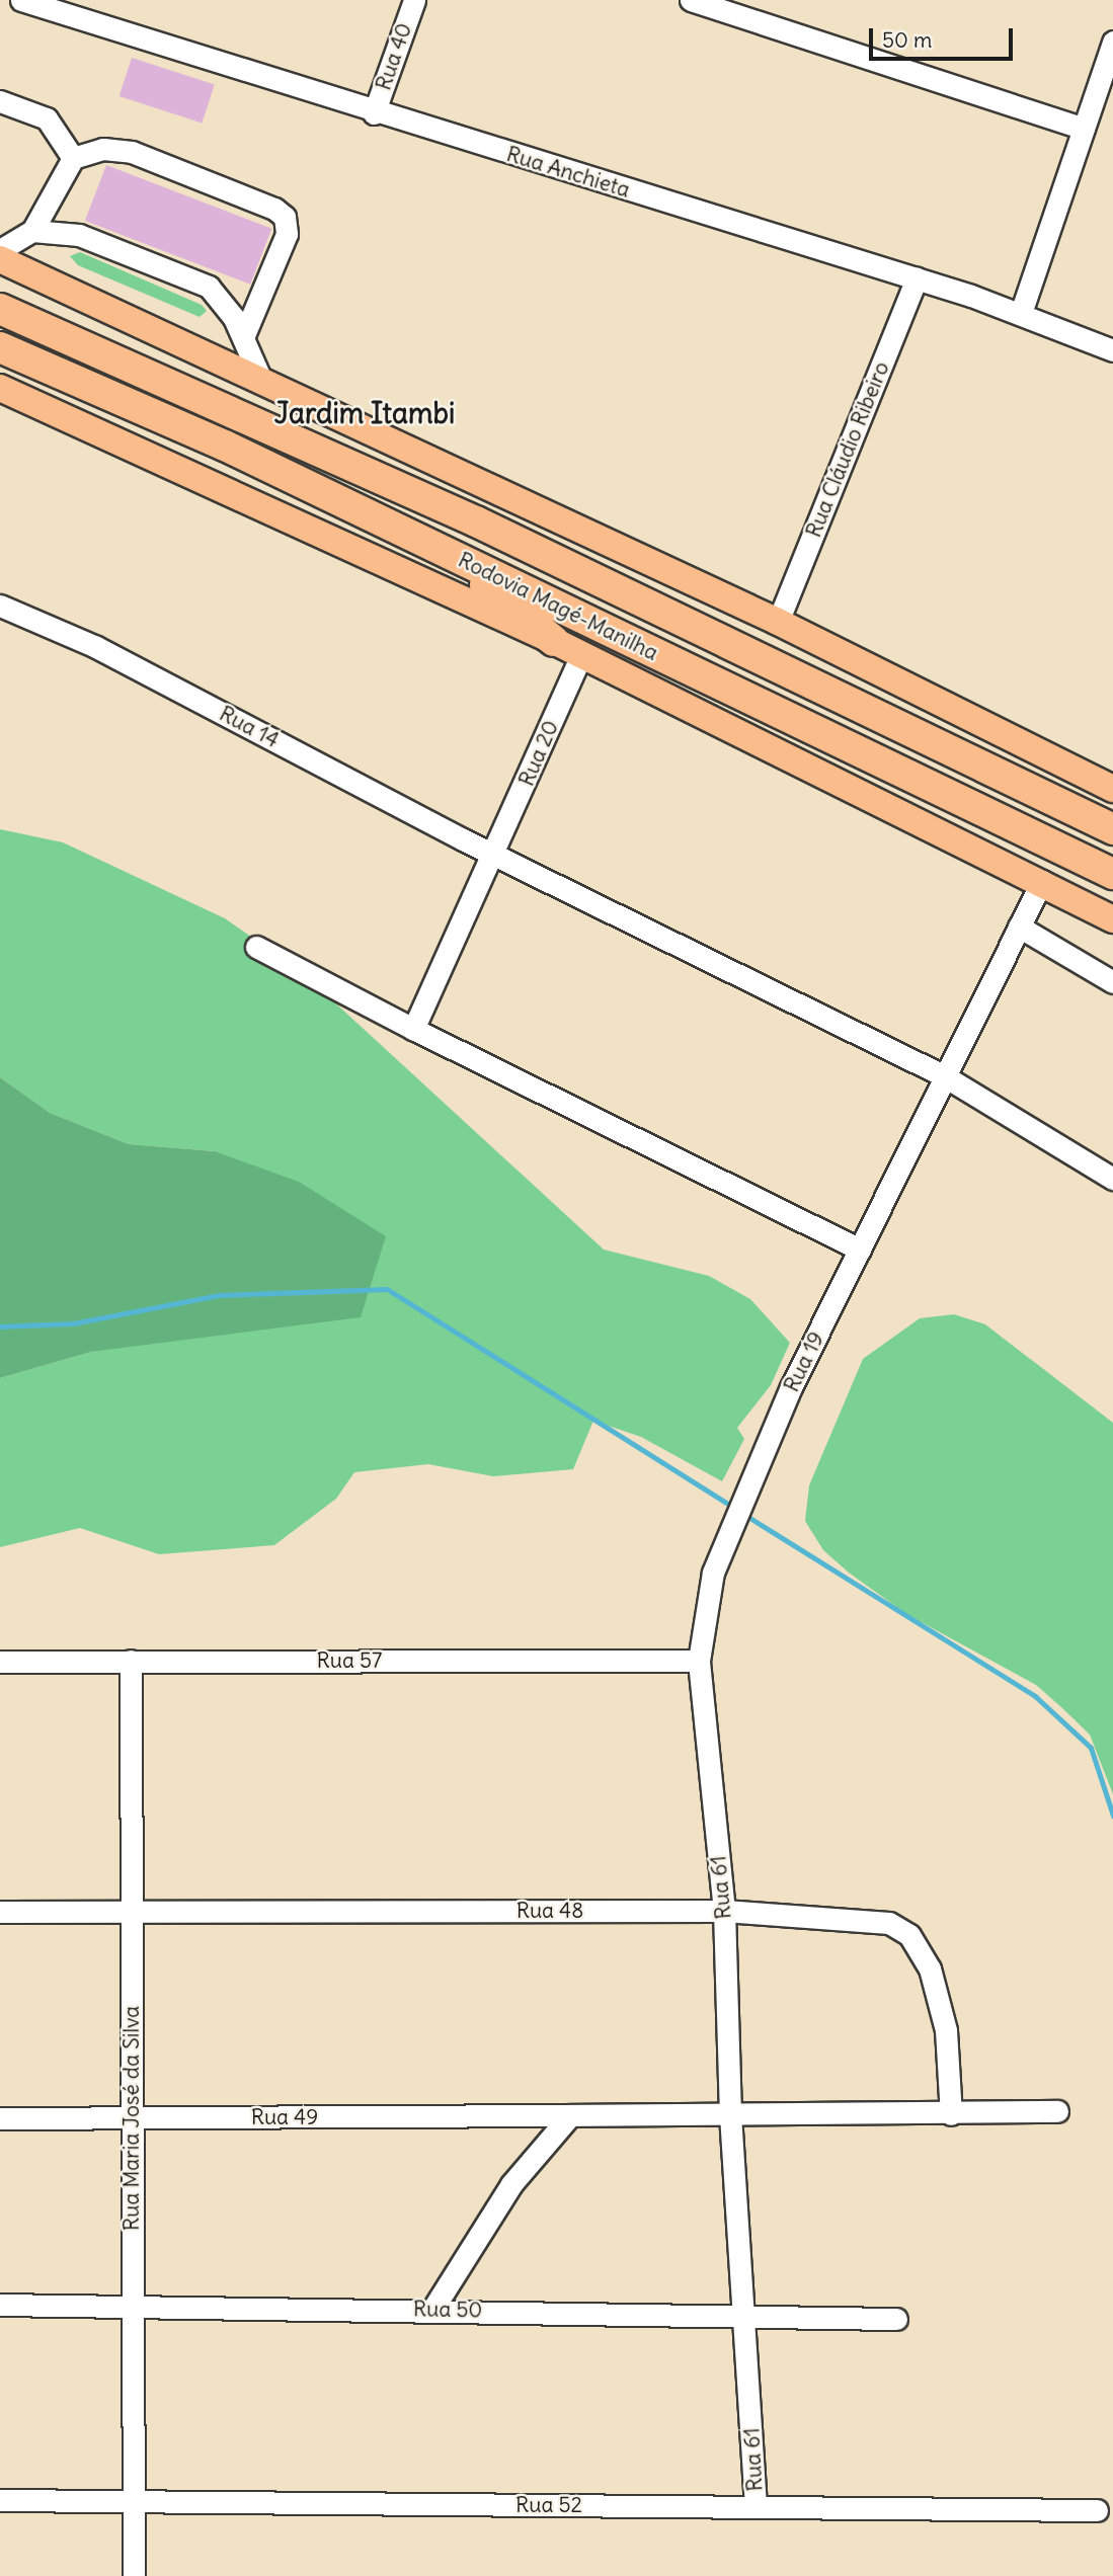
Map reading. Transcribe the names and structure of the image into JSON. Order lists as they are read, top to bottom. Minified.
{"streets":{"highway":["Rodovia Magé-Manilha"],"street":["Rua 40","Rua Anchieta","Rua Cláudio Ribeiro","Rua 14","Rua 20","Rua 19","Rua 57","Rua 61","Rua 48","Rua 49","Rua Maria José da Silva","Rua 50","Rua 52"]},"crossings":[["Rua 40","Rua Anchieta"],["Rua Anchieta","Rua Cláudio Ribeiro"],["Rua 14","Rua 20"],["Rua 19","Rua 57"],["Rua 19","Rua 61"],["Rua 57","Rua 61"],["Rua 57","Rua Maria José da Silva"],["Rua 61","Rua 48"],["Rua 61","Rua 50"],["Rua 61","Rua 52"],["Rua 48","Rua Maria José da Silva"],["Rua 49","Rua Maria José da Silva"],["Rua Maria José da Silva","Rua 50"],["Rua Maria José da Silva","Rua 52"]],"districts":["Jardim Itambi"],"scale_bar":"50 m"}
